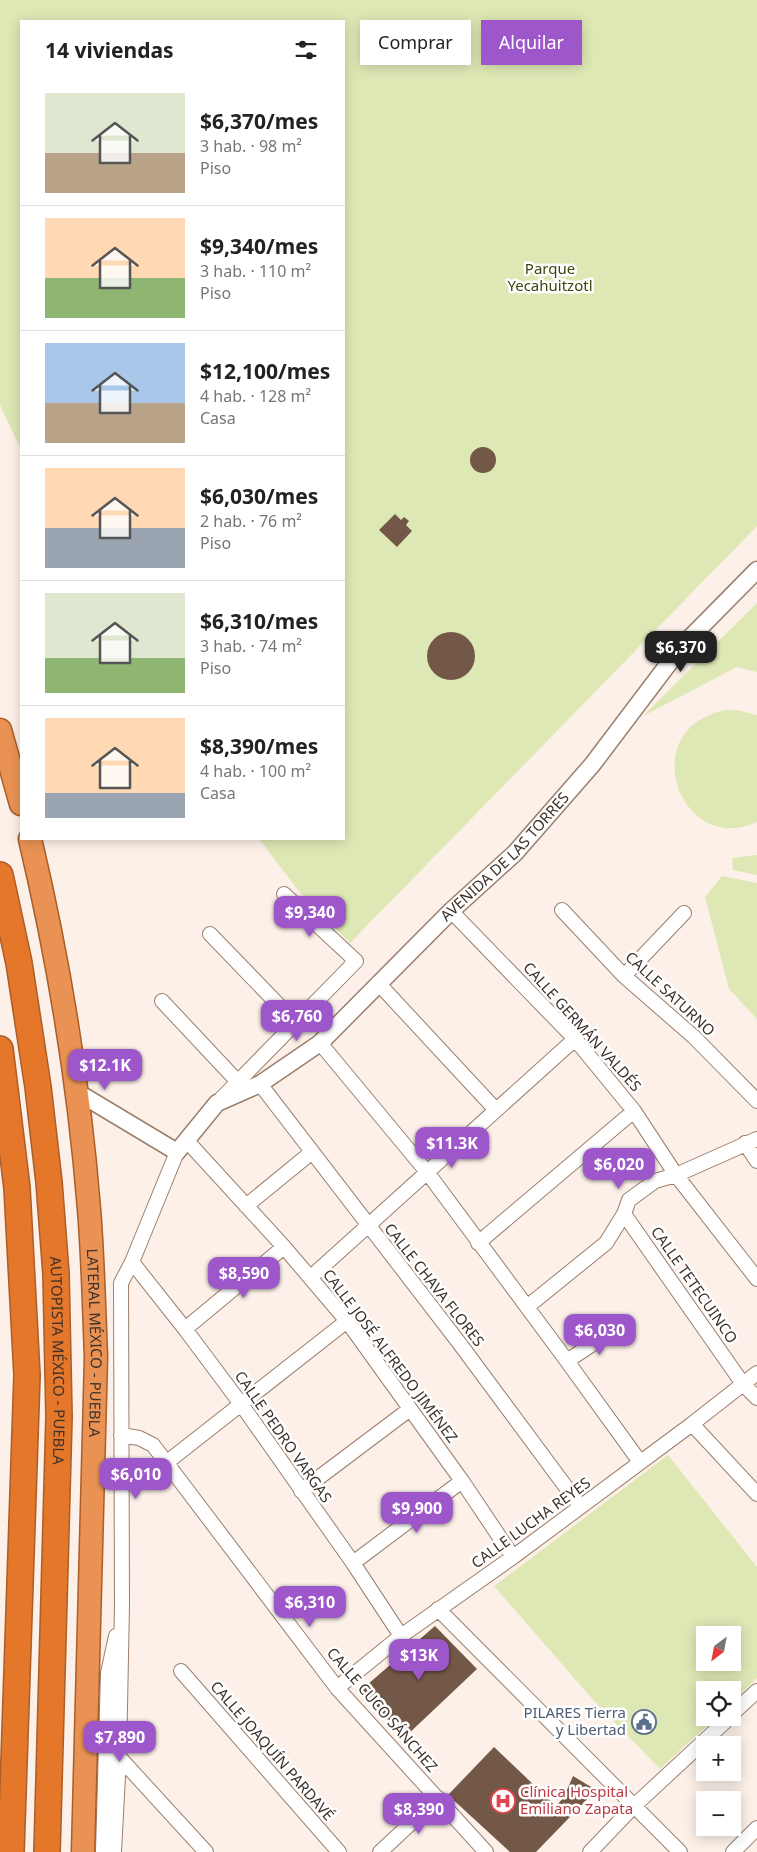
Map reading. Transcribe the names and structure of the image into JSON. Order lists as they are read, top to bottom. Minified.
{"streets":{"highway":["LATERAL MÉXICO - PUEBLA","AUTOPISTA MÉXICO - PUEBLA"],"street":["AVENIDA DE LAS TORRES","CALLE SATURNO","CALLE GERMÁN VALDÉS","CALLE CHAVA FLORES","CALLE TETECUINCO","CALLE JOSÉ ALFREDO JIMÉNEZ","CALLE PEDRO VARGAS","CALLE LUCHA REYES","CALLE CUCO SÁNCHEZ","CALLE JOAQUÍN PARDAVÉ"]},"crossings":[["AVENIDA DE LAS TORRES","CALLE GERMÁN VALDÉS"],["AVENIDA DE LAS TORRES","CALLE CHAVA FLORES"],["AVENIDA DE LAS TORRES","CALLE JOSÉ ALFREDO JIMÉNEZ"],["CALLE CHAVA FLORES","CALLE LUCHA REYES"],["CALLE TETECUINCO","CALLE LUCHA REYES"],["CALLE JOSÉ ALFREDO JIMÉNEZ","CALLE LUCHA REYES"],["CALLE PEDRO VARGAS","CALLE LUCHA REYES"],["CALLE LUCHA REYES","CALLE CUCO SÁNCHEZ"]],"parks":["Parque Yecahuitzotl"],"places":{"public building":["PILARES Tierra y Libertad"],"hospital":["Clínica Hospital Emiliano Zapata"]},"north":"bottom left","page":{"chip":["Comprar","Alquilar"],"heading":"14 viviendas","list":[{"name":"$6,370/mes","note":"3 hab. · 98 m² · Piso"},{"name":"$9,340/mes","note":"3 hab. · 110 m² · Piso"},{"name":"$12,100/mes","note":"4 hab. · 128 m² · Casa"},{"name":"$6,030/mes","note":"2 hab. · 76 m² · Piso"},{"name":"$6,310/mes","note":"3 hab. · 74 m² · Piso"},{"name":"$8,390/mes","note":"4 hab. · 100 m² · Casa"}],"price":["$6,370","$9,340","$6,760","$12.1K","$11.3K","$6,020","$8,590","$6,030","$6,010","$9,900","$6,310","$13K","$7,890","$8,390"],"map_buttons":["+","−"]}}
